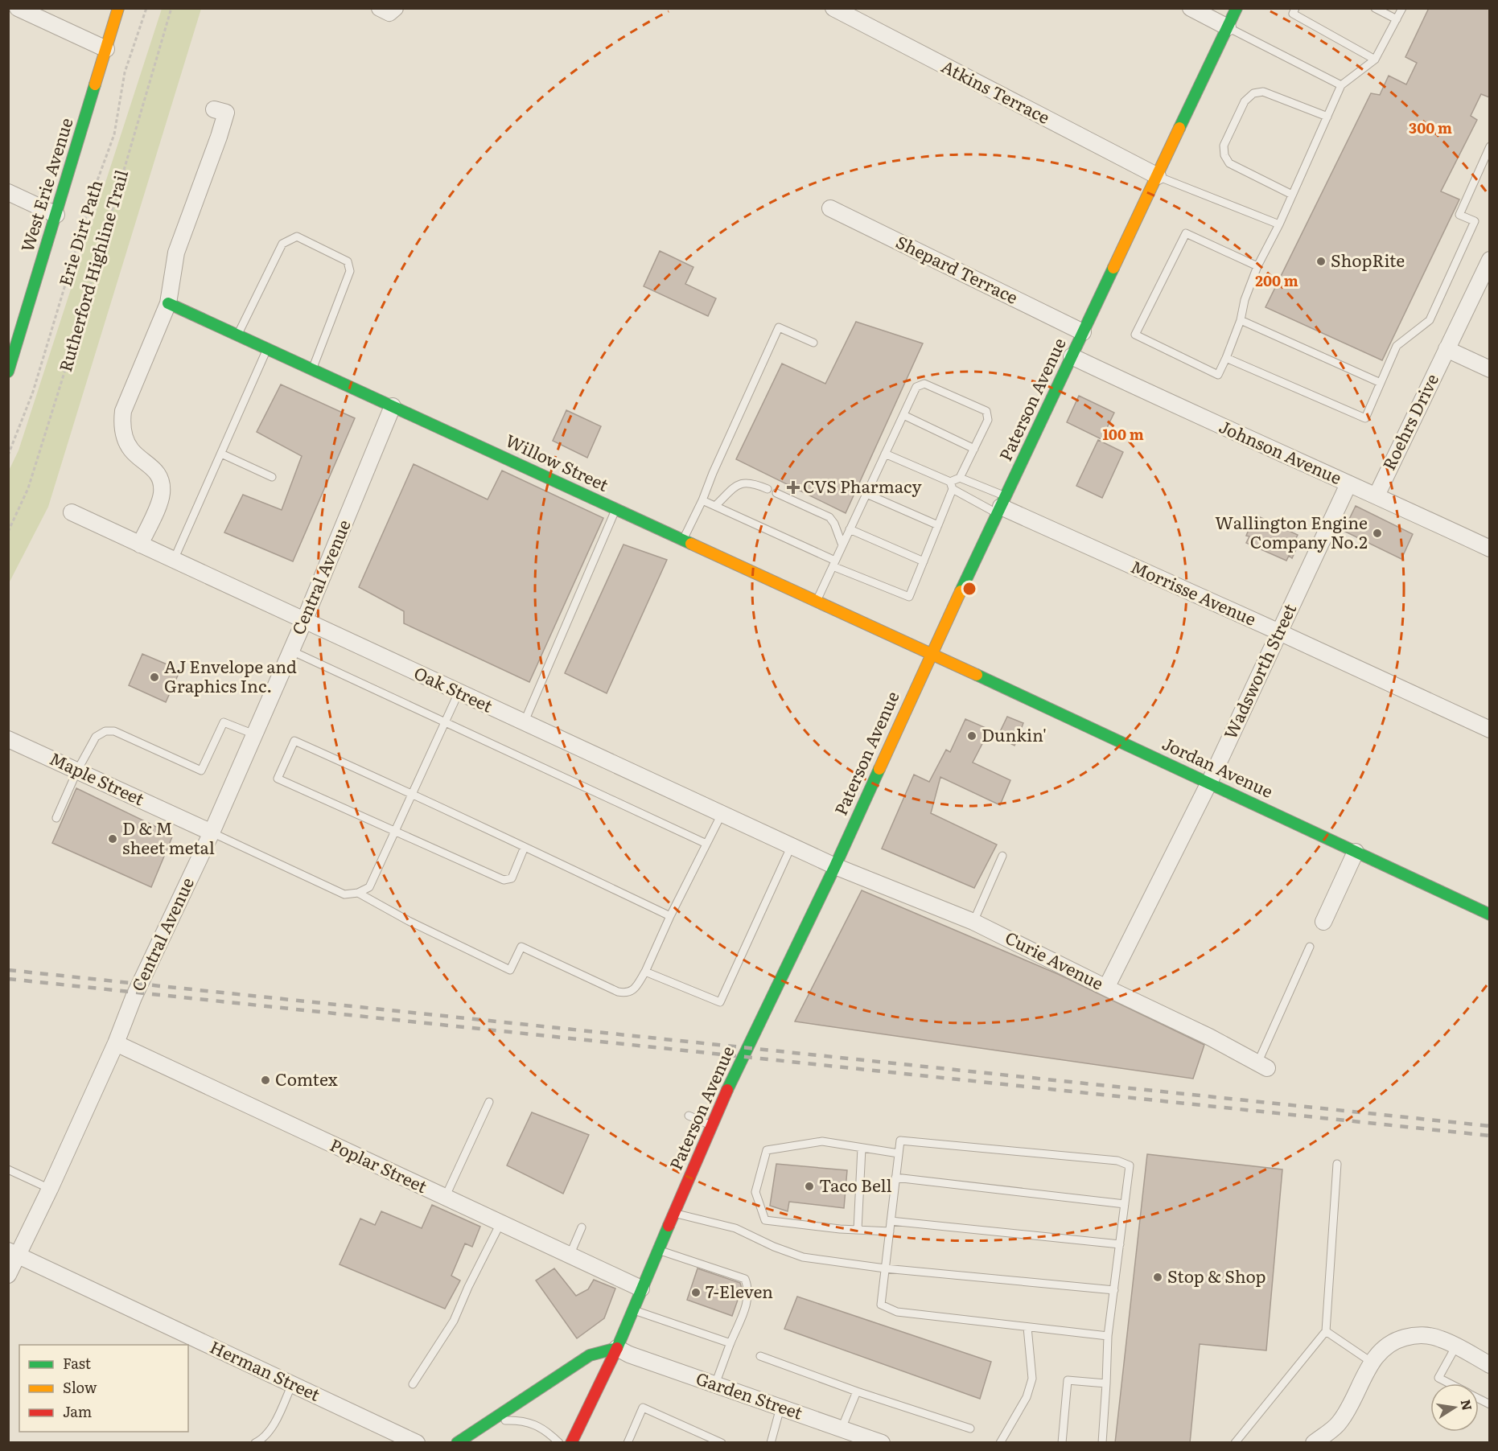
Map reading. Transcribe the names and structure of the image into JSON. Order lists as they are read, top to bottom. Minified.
{"streets":{"street":["Atkins Terrace","West Erie Avenue","Shepard Terrace","Paterson Avenue","Roehrs Drive","Johnson Avenue","Willow Street","Central Avenue","Morrisse Avenue","Wadsworth Street","Oak Street","Jordan Avenue","Maple Street","Curie Avenue","Poplar Street","Herman Street","Garden Street"],"path":["Erie Dirt Path","Rutherford Highline Trail"]},"crossings":[["Atkins Terrace","Paterson Avenue"],["Shepard Terrace","Paterson Avenue"],["Paterson Avenue","Johnson Avenue"],["Paterson Avenue","Willow Street"],["Paterson Avenue","Morrisse Avenue"],["Paterson Avenue","Oak Street"],["Paterson Avenue","Jordan Avenue"],["Paterson Avenue","Curie Avenue"],["Paterson Avenue","Poplar Street"],["Paterson Avenue","Garden Street"],["Roehrs Drive","Johnson Avenue"],["Johnson Avenue","Wadsworth Street"],["Willow Street","Central Avenue"],["Willow Street","Jordan Avenue"],["Central Avenue","Oak Street"],["Central Avenue","Maple Street"],["Central Avenue","Poplar Street"],["Central Avenue","Herman Street"],["Morrisse Avenue","Wadsworth Street"],["Wadsworth Street","Jordan Avenue"],["Wadsworth Street","Curie Avenue"],["Oak Street","Curie Avenue"]],"places":{"other":["ShopRite","Wallington Engine Company No.2","AJ Envelope and Graphics Inc.","Dunkin'","D & M sheet metal","Comtex","Taco Bell","Stop & Shop","7-Eleven"],"health":["CVS Pharmacy"]},"legend":["Fast","Slow","Jam"],"north":"right","rings":["300 m","200 m","100 m"]}
